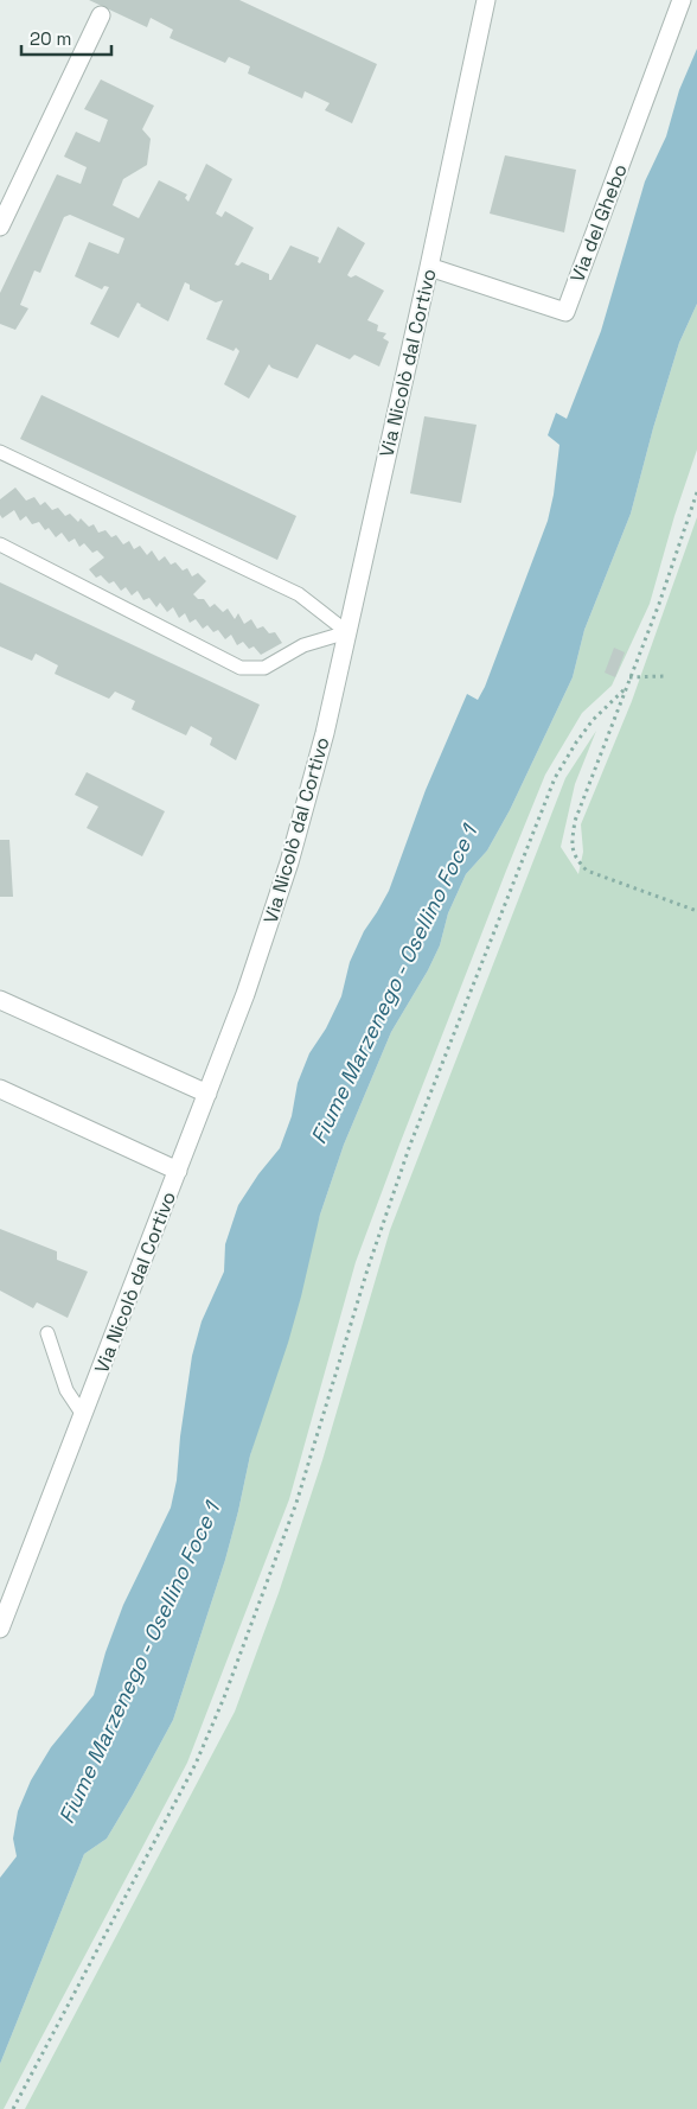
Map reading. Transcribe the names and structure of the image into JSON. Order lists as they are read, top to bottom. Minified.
{"streets":{"street":["Via del Ghebo","Via Nicolò dal Cortivo"]},"crossings":[["Via del Ghebo","Via Nicolò dal Cortivo"]],"water":["Fiume Marzenego - Osellino Foce 1"],"scale_bar":"20 m"}
